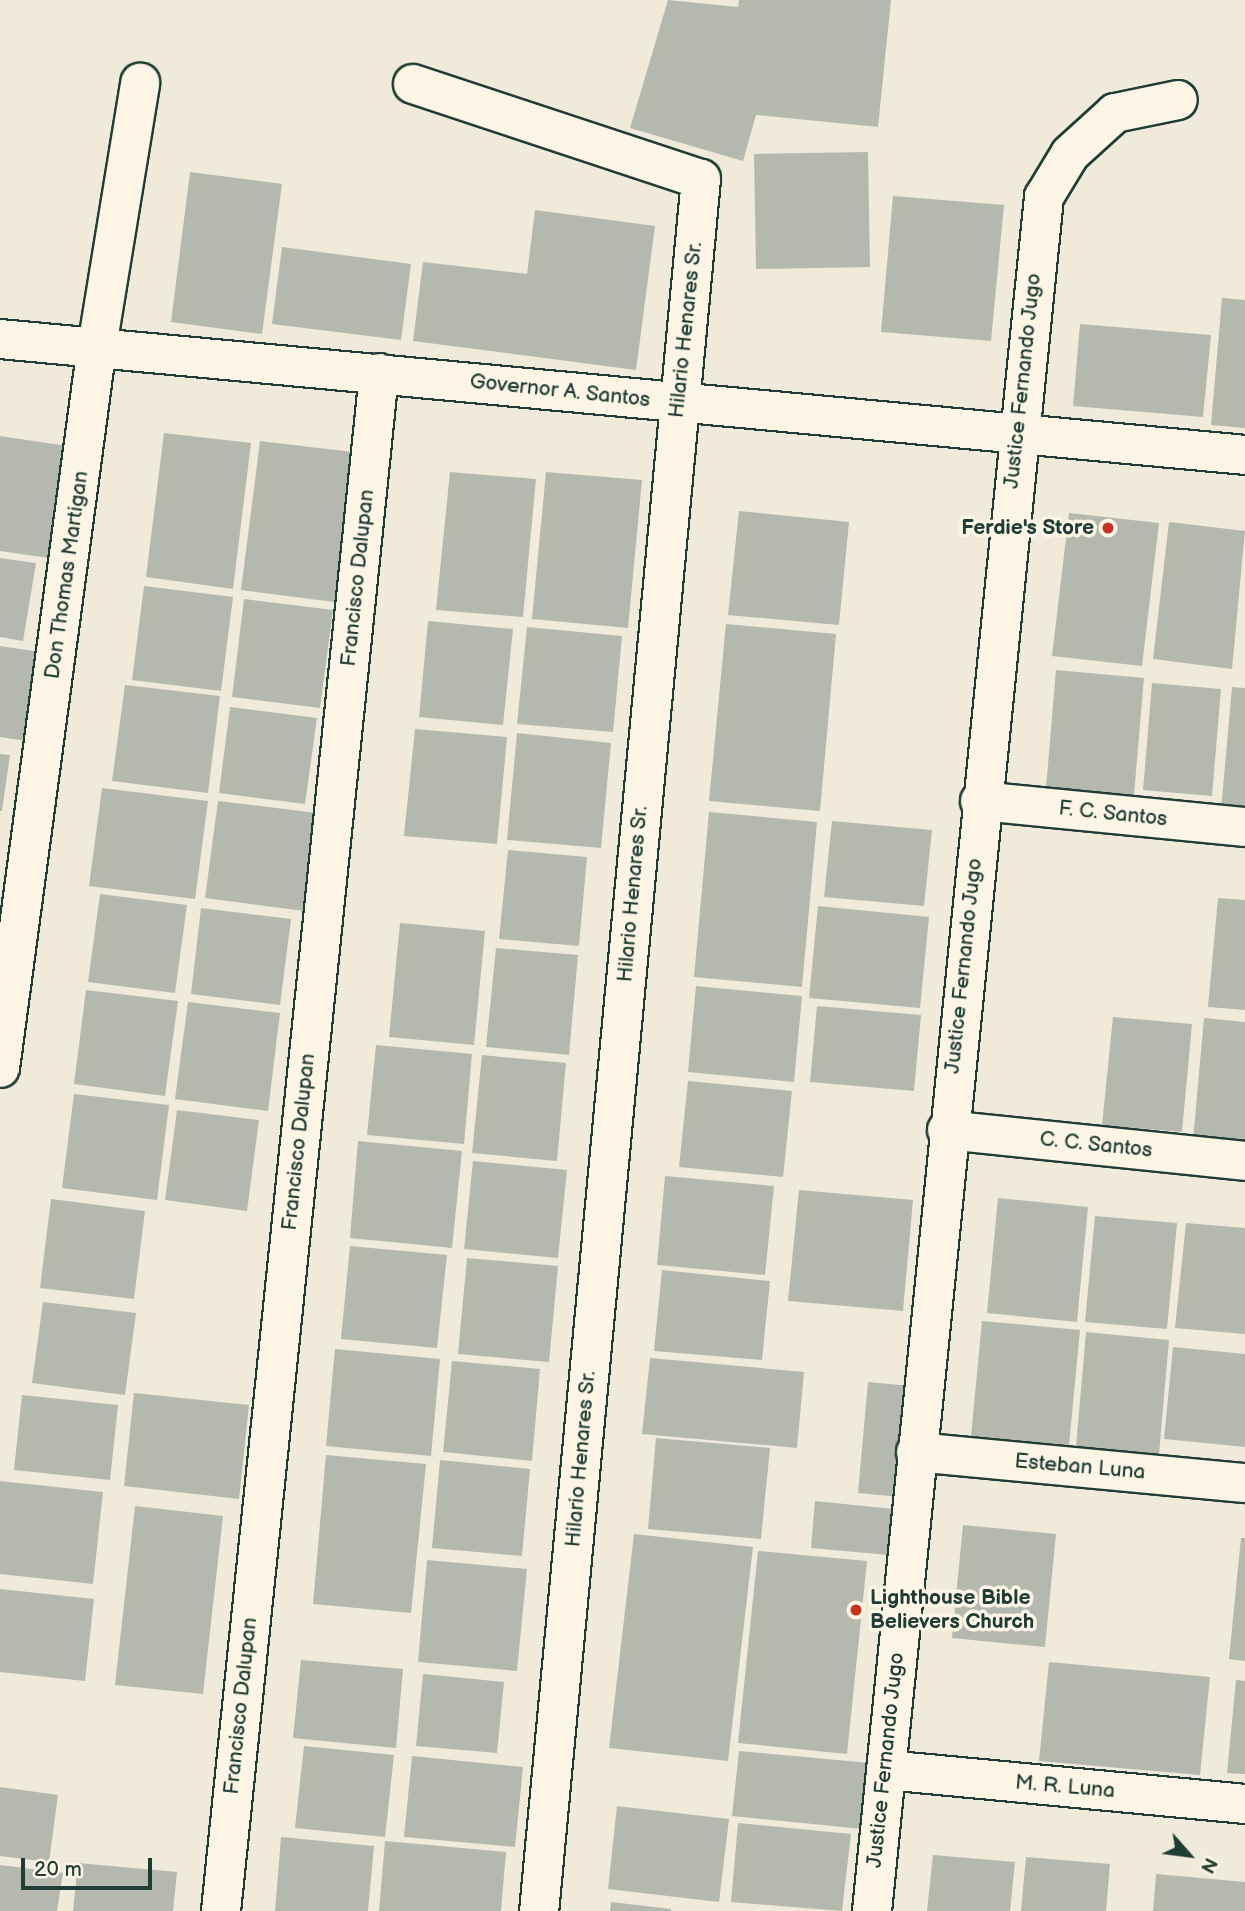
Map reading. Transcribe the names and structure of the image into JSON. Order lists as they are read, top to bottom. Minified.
{"streets":{"street":["Hilario Henares Sr.","Justice Fernando Jugo","Governor A. Santos","Don Thomas Martigan","Francisco Dalupan","F. C. Santos","C. C. Santos","Esteban Luna","M. R. Luna"]},"crossings":[["Hilario Henares Sr.","Governor A. Santos"],["Justice Fernando Jugo","Governor A. Santos"],["Justice Fernando Jugo","F. C. Santos"],["Justice Fernando Jugo","C. C. Santos"],["Justice Fernando Jugo","Esteban Luna"],["Justice Fernando Jugo","M. R. Luna"],["Governor A. Santos","Don Thomas Martigan"],["Governor A. Santos","Francisco Dalupan"]],"places":["Ferdie's Store","Lighthouse Bible Believers Church"],"scale_bar":"20 m","north":"bottom right"}
